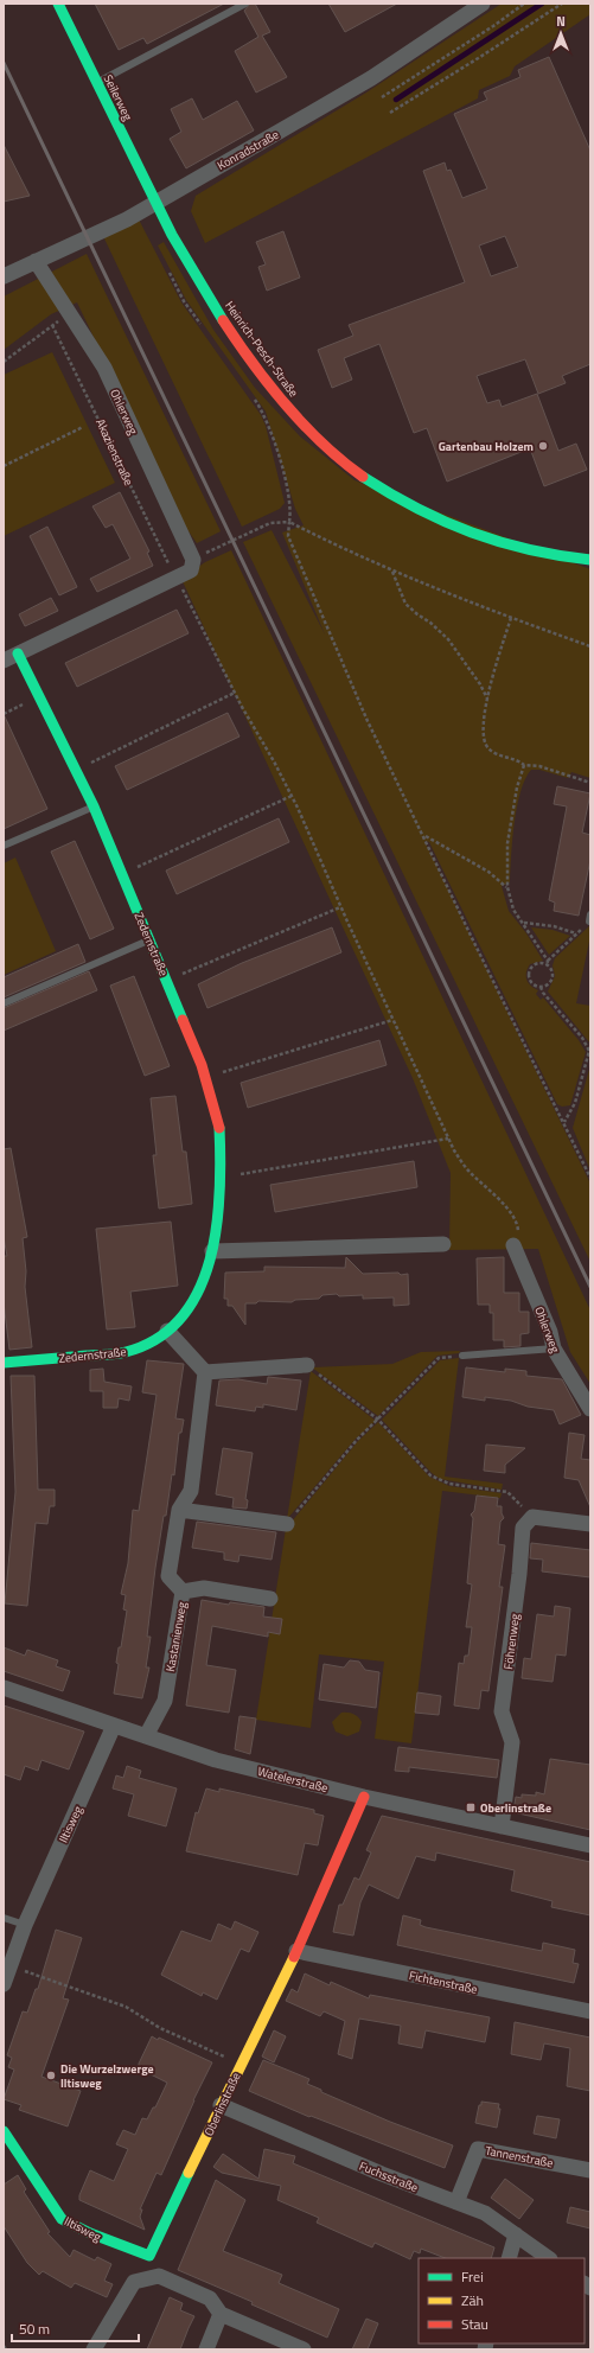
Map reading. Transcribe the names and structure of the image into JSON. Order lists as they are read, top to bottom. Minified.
{"streets":{"street":["Seilerweg","Konradstraße","Heinrich-Pesch-Straße","Ohlerweg","Zedernstraße","Kastanienweg","Föhrenweg","Watelerstraße","Iltisweg","Fichtenstraße","Oberlinstraße","Tannenstraße","Fuchsstraße"],"path":["Akazienstraße"]},"crossings":[["Seilerweg","Konradstraße"],["Seilerweg","Heinrich-Pesch-Straße"],["Konradstraße","Heinrich-Pesch-Straße"],["Konradstraße","Ohlerweg"],["Ohlerweg","Akazienstraße"],["Kastanienweg","Watelerstraße"],["Föhrenweg","Watelerstraße"],["Watelerstraße","Iltisweg"],["Watelerstraße","Oberlinstraße"],["Iltisweg","Oberlinstraße"],["Fichtenstraße","Oberlinstraße"],["Oberlinstraße","Fuchsstraße"],["Tannenstraße","Fuchsstraße"]],"places":{"other":["Gartenbau Holzem","Die Wurzelzwerge Iltisweg"],"transit":["Oberlinstraße"]},"legend":["Frei","Zäh","Stau"],"scale_bar":"50 m","north":"top"}
